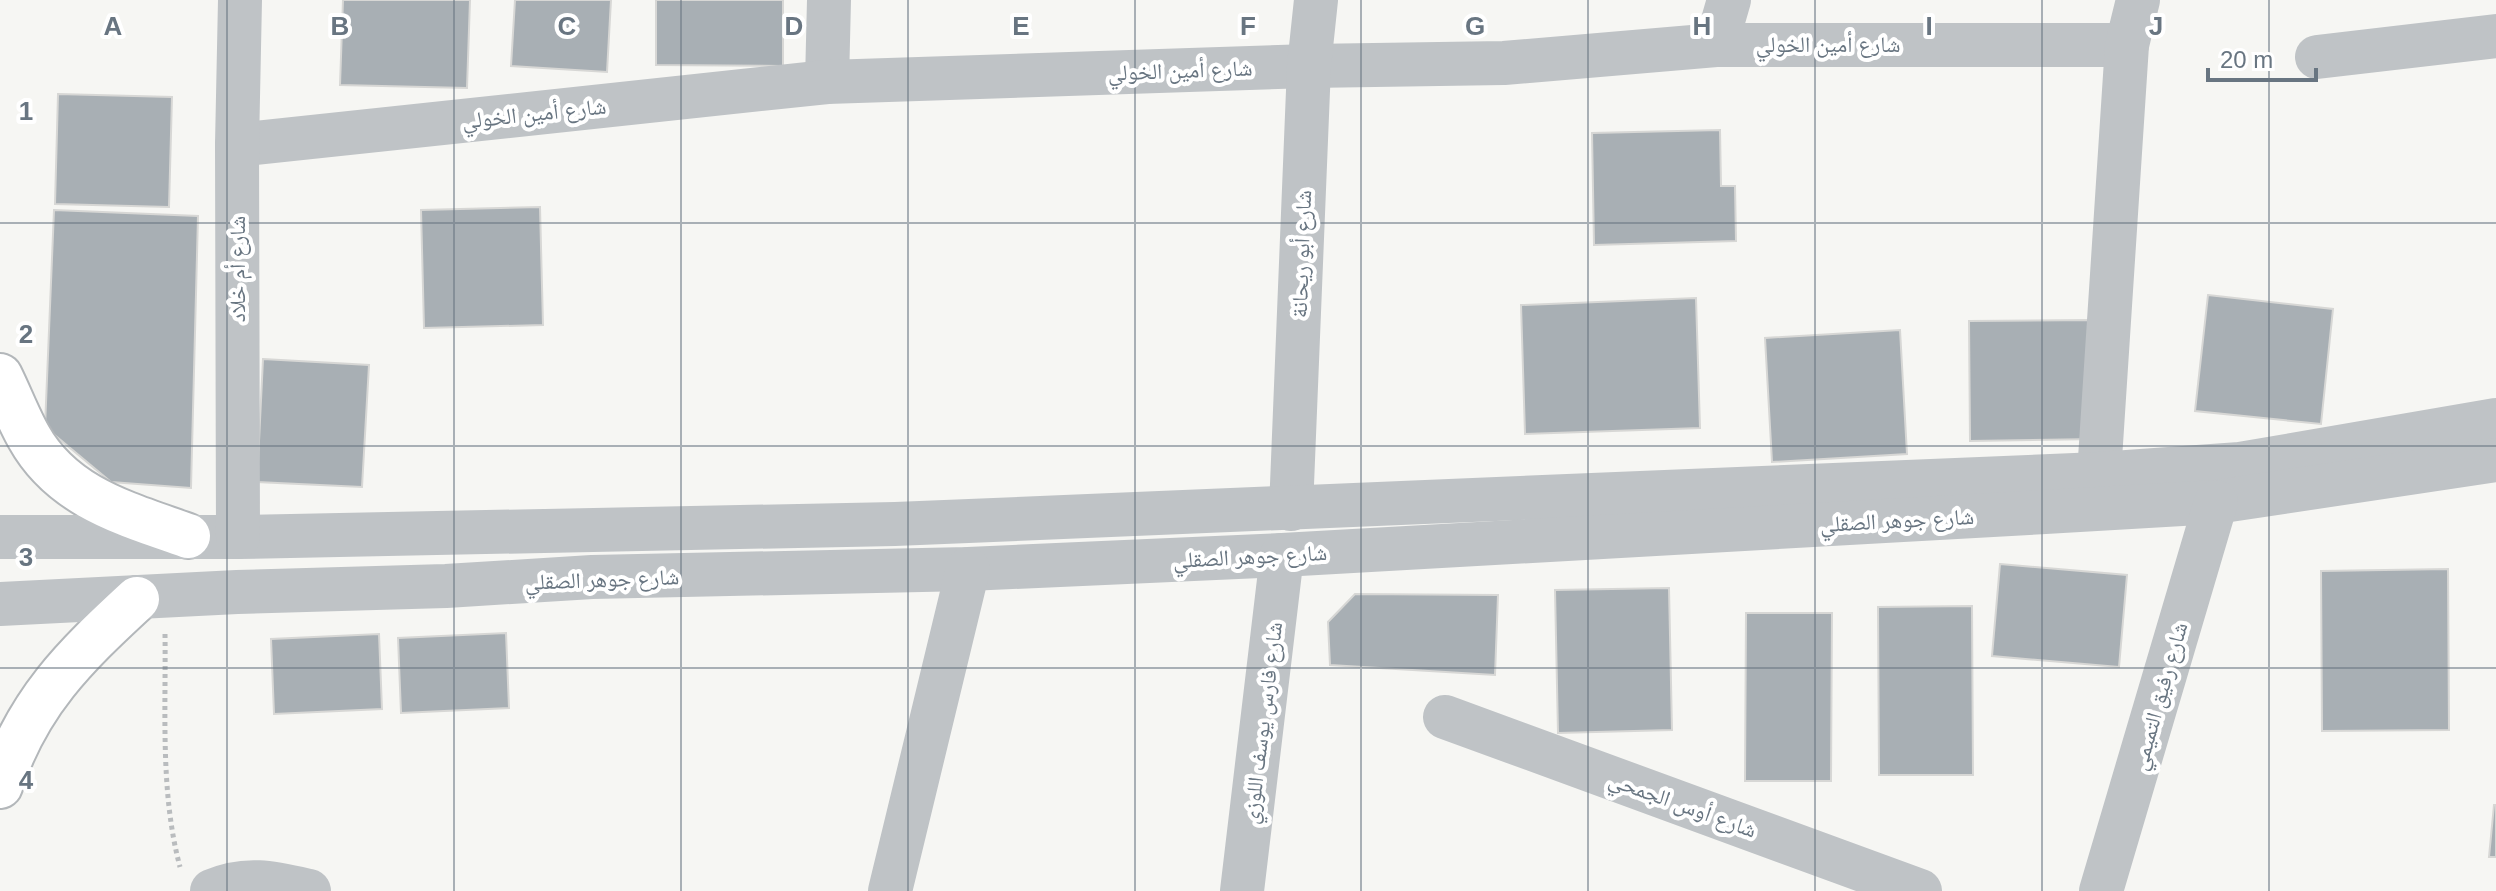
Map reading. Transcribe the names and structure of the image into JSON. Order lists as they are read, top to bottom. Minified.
{"streets":{"street":["شارع أمين الخولي","شارع أبو ريحانة","شارع أم خلاد","شارع جوهر الصقلي","شارع رفيق التميمي","شارع فارس يوسف اللوزي","شارع أوس الجمحي"]},"crossings":[["شارع أمين الخولي","شارع أبو ريحانة"],["شارع أمين الخولي","شارع أم خلاد"],["شارع أبو ريحانة","شارع جوهر الصقلي"],["شارع أم خلاد","شارع جوهر الصقلي"],["شارع جوهر الصقلي","شارع رفيق التميمي"],["شارع جوهر الصقلي","شارع فارس يوسف اللوزي"]],"scale_bar":"20 m","grid":{"columns":["A","B","C","D","E","F","G","H","I","J"],"rows":["1","2","3","4"]}}
